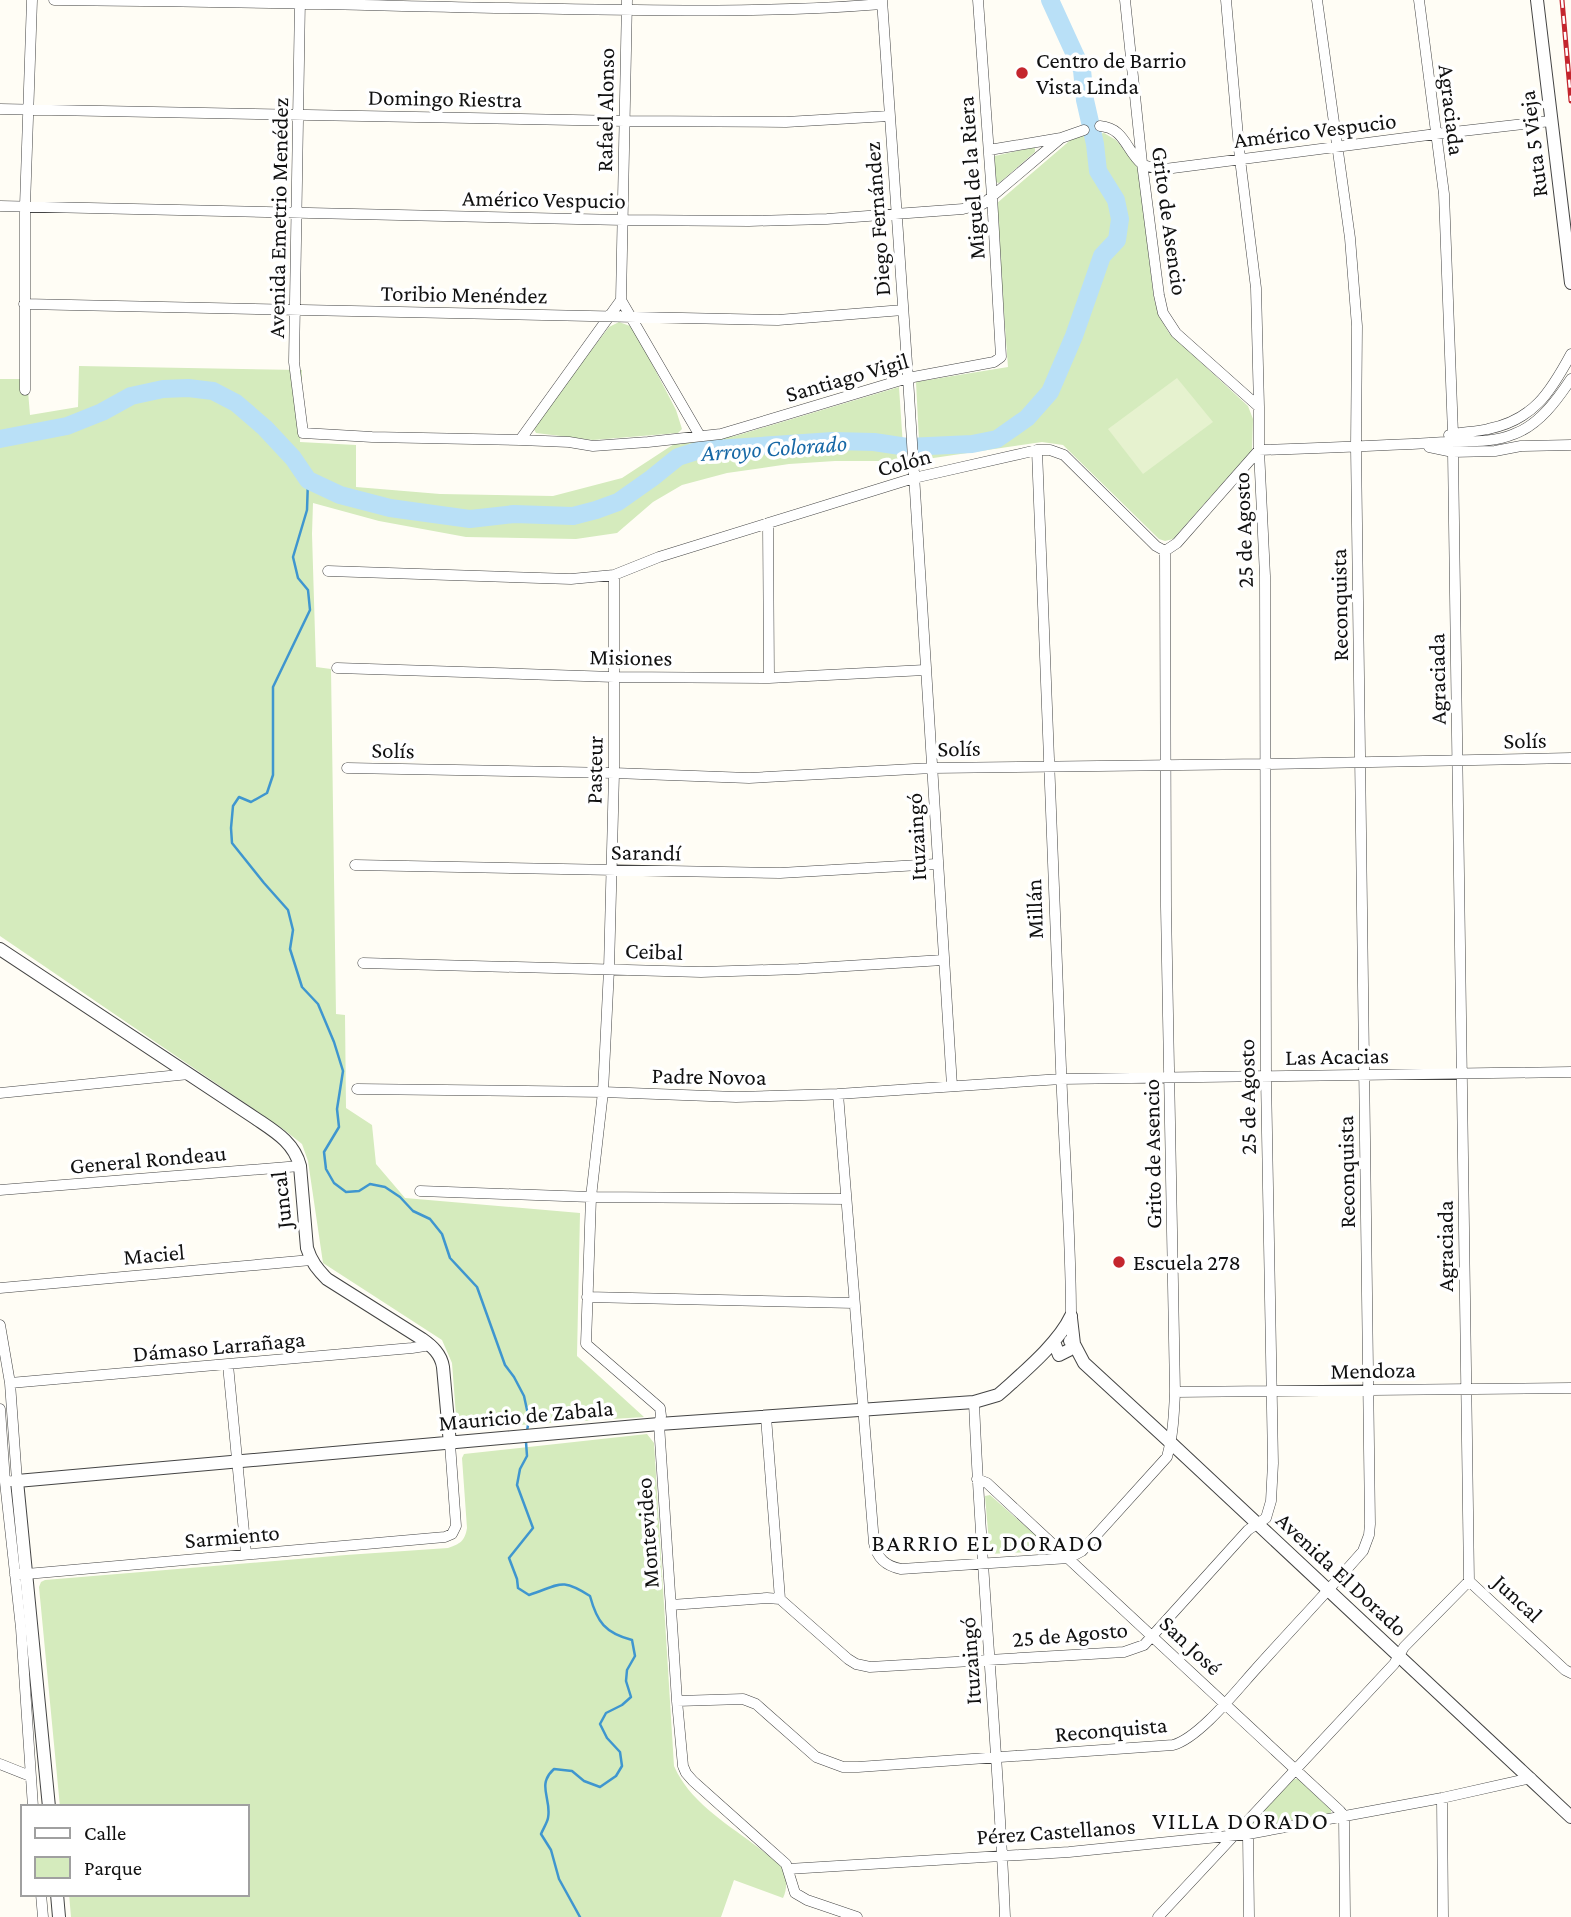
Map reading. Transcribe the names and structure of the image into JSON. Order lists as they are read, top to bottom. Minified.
{"streets":{"street":["Domingo Riestra","Rafael Alonso","Agraciada","Américo Vespucio","Ruta 5 Vieja","Miguel de la Riera","Avenida Emetrio Menédez","Diego Fernández","Grito de Asencio","Toribio Menéndez","Santiago Vigil","Colón","25 de Agosto","Reconquista","Misiones","Solís","Pasteur","Ituzaingó","Sarandí","Millán","Ceibal","Las Acacias","Padre Novoa","General Rondeau","Juncal","Maciel","Dámaso Larrañaga","Mendoza","Mauricio de Zabala","Montevideo","Sarmiento","Avenida El Dorado","San José","Pérez Castellanos"]},"crossings":[["Domingo Riestra","Rafael Alonso"],["Domingo Riestra","Avenida Emetrio Menédez"],["Domingo Riestra","Diego Fernández"],["Rafael Alonso","Américo Vespucio"],["Agraciada","Américo Vespucio"],["Agraciada","Solís"],["Agraciada","Las Acacias"],["Agraciada","Juncal"],["Agraciada","Mendoza"],["Américo Vespucio","Ruta 5 Vieja"],["Américo Vespucio","Miguel de la Riera"],["Américo Vespucio","Avenida Emetrio Menédez"],["Américo Vespucio","Diego Fernández"],["Américo Vespucio","Grito de Asencio"],["Américo Vespucio","25 de Agosto"],["Américo Vespucio","Reconquista"],["Miguel de la Riera","Santiago Vigil"],["Avenida Emetrio Menédez","Toribio Menéndez"],["Avenida Emetrio Menédez","Santiago Vigil"],["Diego Fernández","Toribio Menéndez"],["Diego Fernández","Santiago Vigil"],["Diego Fernández","Ituzaingó"],["Grito de Asencio","25 de Agosto"],["Grito de Asencio","Solís"],["Grito de Asencio","Las Acacias"],["Grito de Asencio","Mendoza"],["Grito de Asencio","Avenida El Dorado"],["Grito de Asencio","San José"],["Colón","Pasteur"],["Colón","Ituzaingó"],["Colón","Millán"],["25 de Agosto","Solís"],["25 de Agosto","Ituzaingó"],["25 de Agosto","Las Acacias"],["25 de Agosto","Mendoza"],["25 de Agosto","Avenida El Dorado"],["25 de Agosto","San José"],["Reconquista","Solís"],["Reconquista","Ituzaingó"],["Reconquista","Las Acacias"],["Reconquista","Mendoza"],["Reconquista","Montevideo"],["Reconquista","Avenida El Dorado"],["Reconquista","San José"],["Misiones","Pasteur"],["Misiones","Ituzaingó"],["Solís","Pasteur"],["Solís","Ituzaingó"],["Solís","Millán"],["Pasteur","Sarandí"],["Pasteur","Ceibal"],["Pasteur","Padre Novoa"],["Pasteur","Montevideo"],["Ituzaingó","Sarandí"],["Ituzaingó","Ceibal"],["Ituzaingó","Padre Novoa"],["Ituzaingó","Mauricio de Zabala"],["Ituzaingó","San José"],["Ituzaingó","Pérez Castellanos"],["Millán","Las Acacias"],["Millán","Padre Novoa"],["Millán","Mauricio de Zabala"],["Millán","Avenida El Dorado"],["Las Acacias","Padre Novoa"],["Padre Novoa","Montevideo"],["General Rondeau","Juncal"],["Juncal","Maciel"],["Mauricio de Zabala","Montevideo"],["Mauricio de Zabala","Sarmiento"],["Montevideo","Pérez Castellanos"],["Avenida El Dorado","Pérez Castellanos"],["San José","Pérez Castellanos"]],"districts":["BARRIO EL DORADO","VILLA DORADO"],"water":["Arroyo Colorado"],"places":["Centro de Barrio Vista Linda","Escuela 278"],"legend":["Calle","Parque"]}
